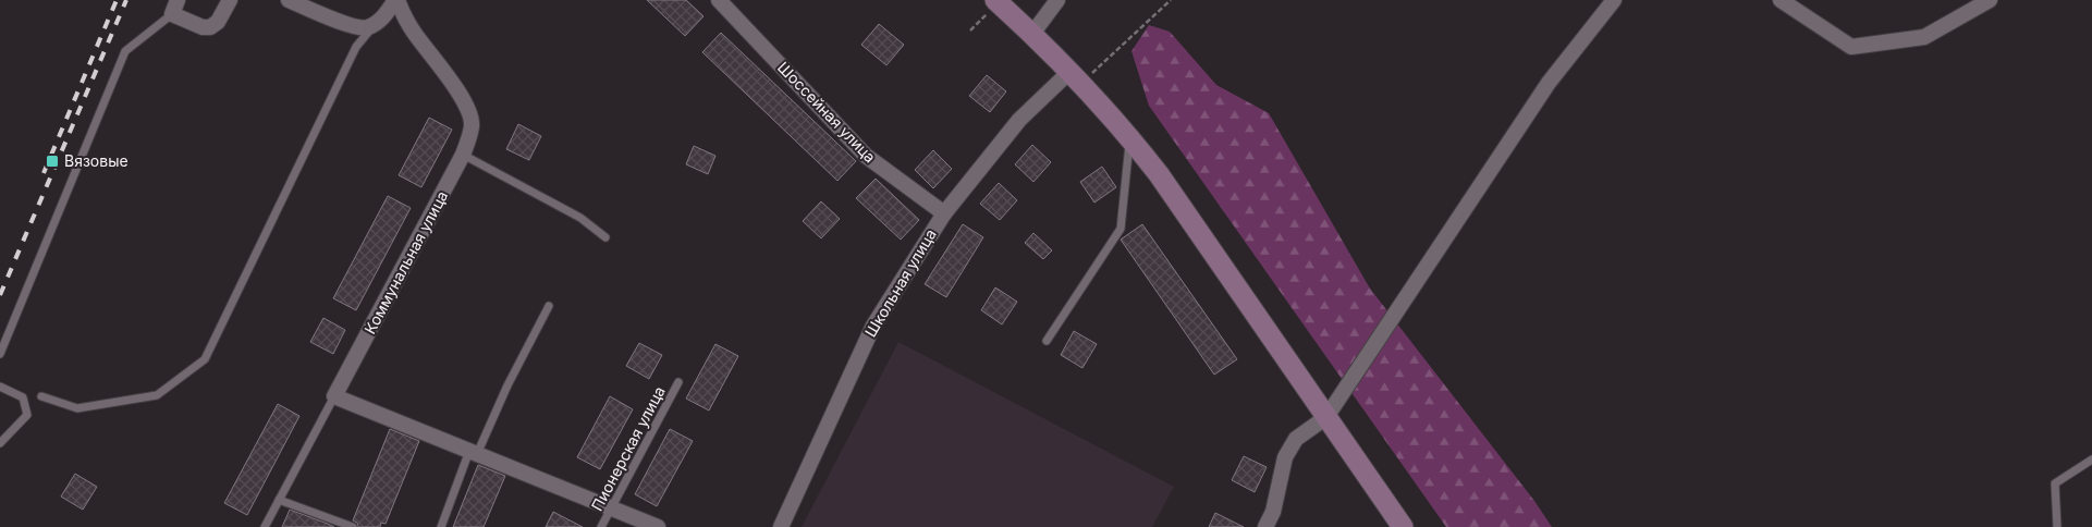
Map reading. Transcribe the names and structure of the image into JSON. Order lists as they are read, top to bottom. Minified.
{"streets":{"street":["Шоссейная улица","Коммунальная улица","Школьная улица"],"lane":["Пионерская улица"]},"crossings":[["Шоссейная улица","Школьная улица"]],"places":{"transit":["Вязовые"]}}
